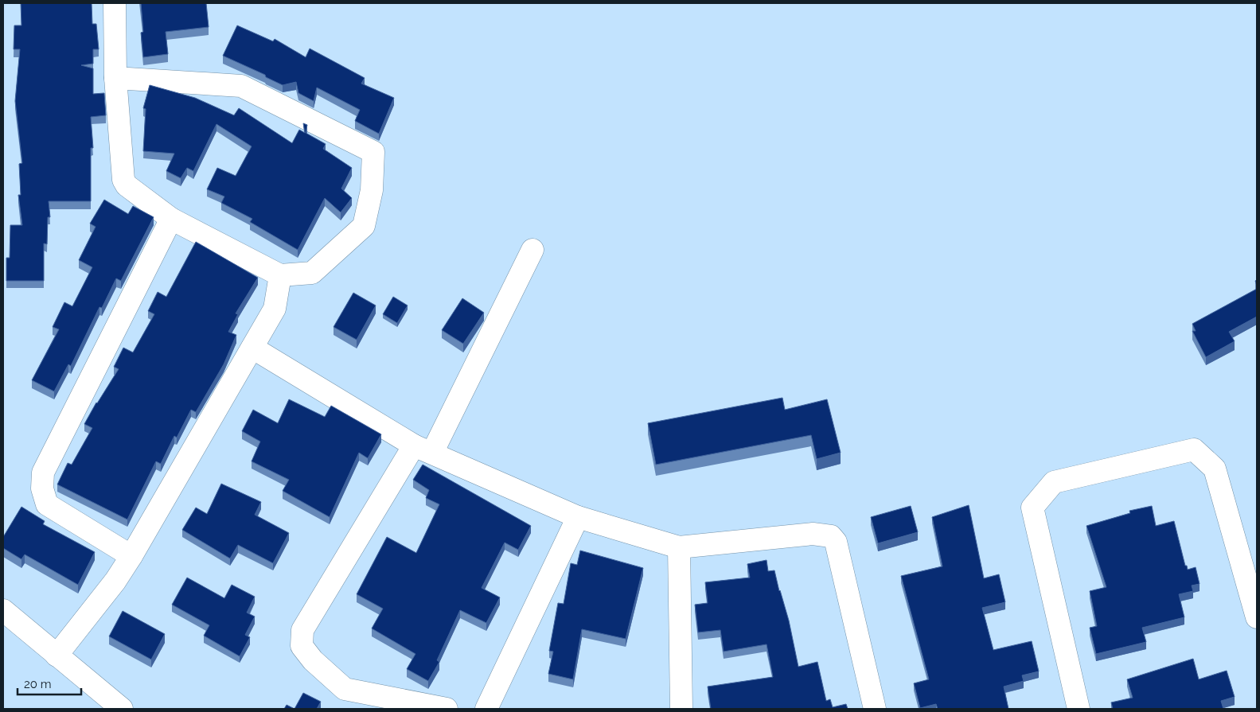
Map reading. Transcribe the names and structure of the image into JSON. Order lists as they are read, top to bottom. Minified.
{"scale_bar":"20 m"}
